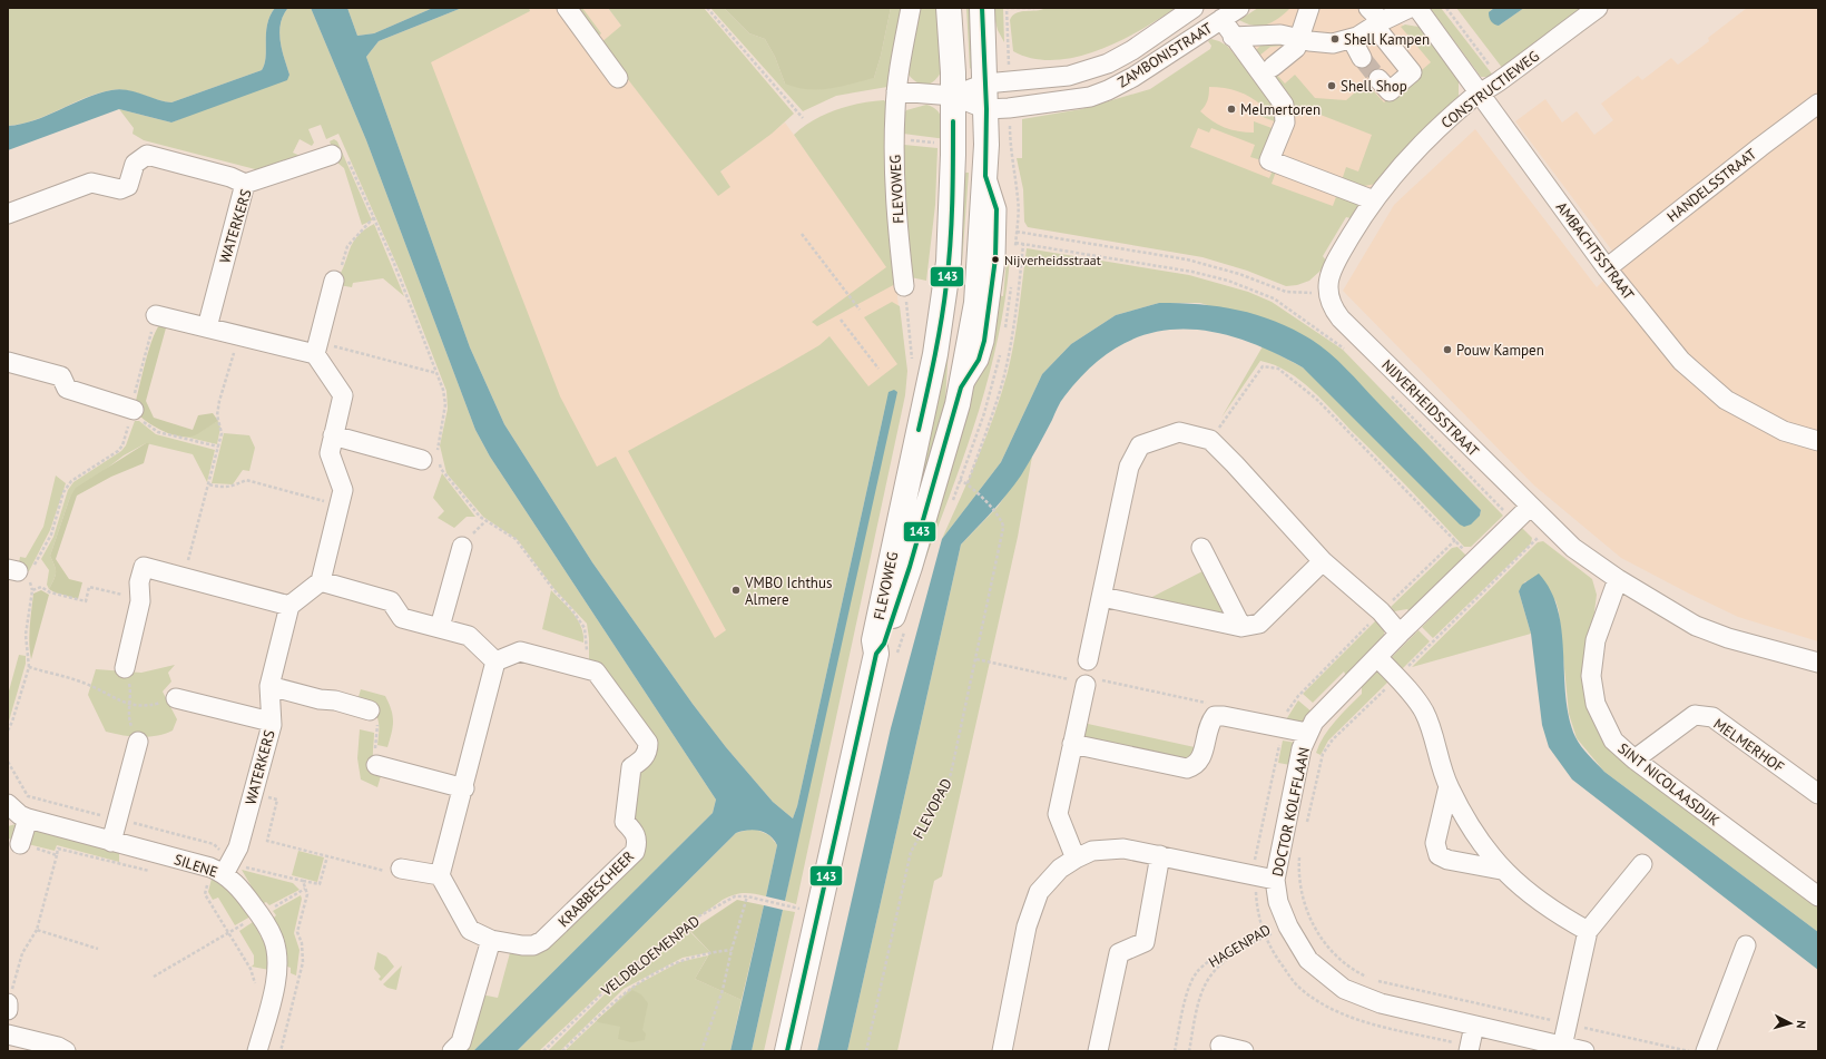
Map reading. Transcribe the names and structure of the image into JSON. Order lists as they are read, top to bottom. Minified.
{"streets":{"main road":["FLEVOWEG"],"street":["ZAMBONISTRAAT","CONSTRUCTIEWEG","HANDELSSTRAAT","WATERKERS","AMBACHTSSTRAAT","NIJVERHEIDSSTRAAT","MELMERHOF","SINT NICOLAASDIJK","DOCTOR KOLFFLAAN","SILENE","KRABBESCHEER"],"path":["FLEVOPAD","HAGENPAD","VELDBLOEMENPAD"]},"crossings":[["ZAMBONISTRAAT","FLEVOWEG"],["CONSTRUCTIEWEG","AMBACHTSSTRAAT"],["CONSTRUCTIEWEG","NIJVERHEIDSSTRAAT"],["HANDELSSTRAAT","AMBACHTSSTRAAT"],["WATERKERS","SILENE"],["NIJVERHEIDSSTRAAT","SINT NICOLAASDIJK"],["NIJVERHEIDSSTRAAT","DOCTOR KOLFFLAAN"],["MELMERHOF","SINT NICOLAASDIJK"],["DOCTOR KOLFFLAAN","HAGENPAD"]],"places":["Shell Kampen","Shell Shop","Melmertoren","Nijverheidsstraat","Pouw Kampen","VMBO Ichthus Almere"],"lines":["transit line 143"],"north":"right"}
